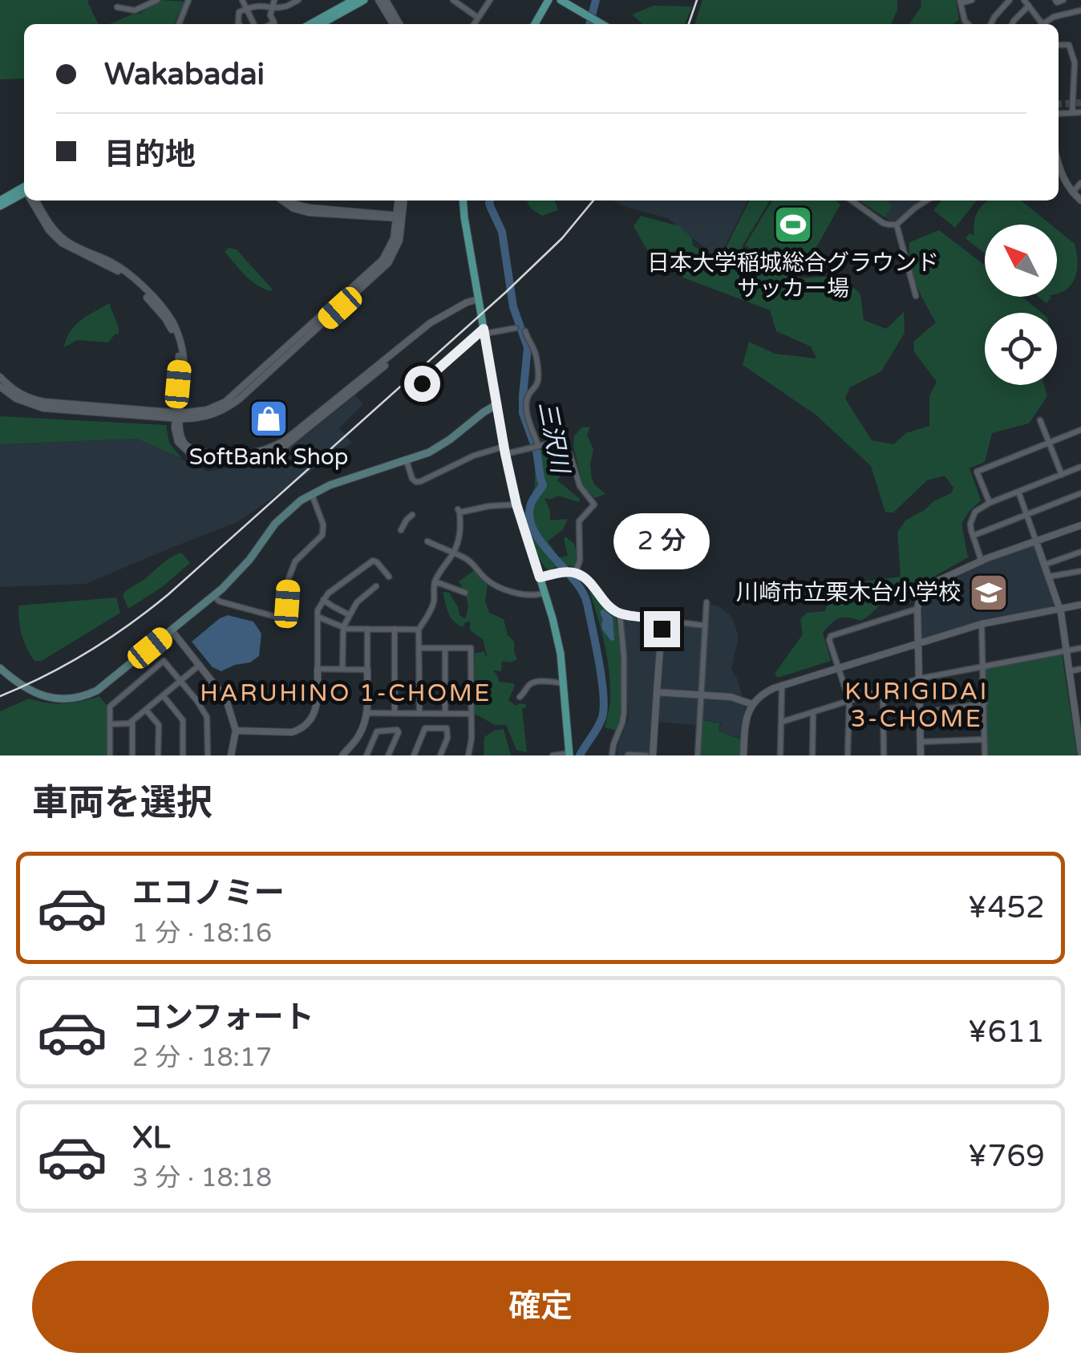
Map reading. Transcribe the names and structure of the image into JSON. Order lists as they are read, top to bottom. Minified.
{"districts":["KURIGIDAI 3-CHOME","HARUHINO 1-CHOME"],"water":["三沢川"],"places":{"sports":["日本大学稲城総合グラウンド サッカー場"],"shop":["SoftBank Shop"],"school or university":["川崎市立栗木台小学校"]},"north":"top left","page":{"banner":["Wakabadai","目的地"],"bubble":"2 分","heading":"車両を選択","list":[{"name":"エコノミー","note":"1 分 · 18:16","value":"¥452"},{"name":"コンフォート","note":"2 分 · 18:17","value":"¥611"},{"name":"XL","note":"3 分 · 18:18","value":"¥769"}],"buttons":"確定"}}
